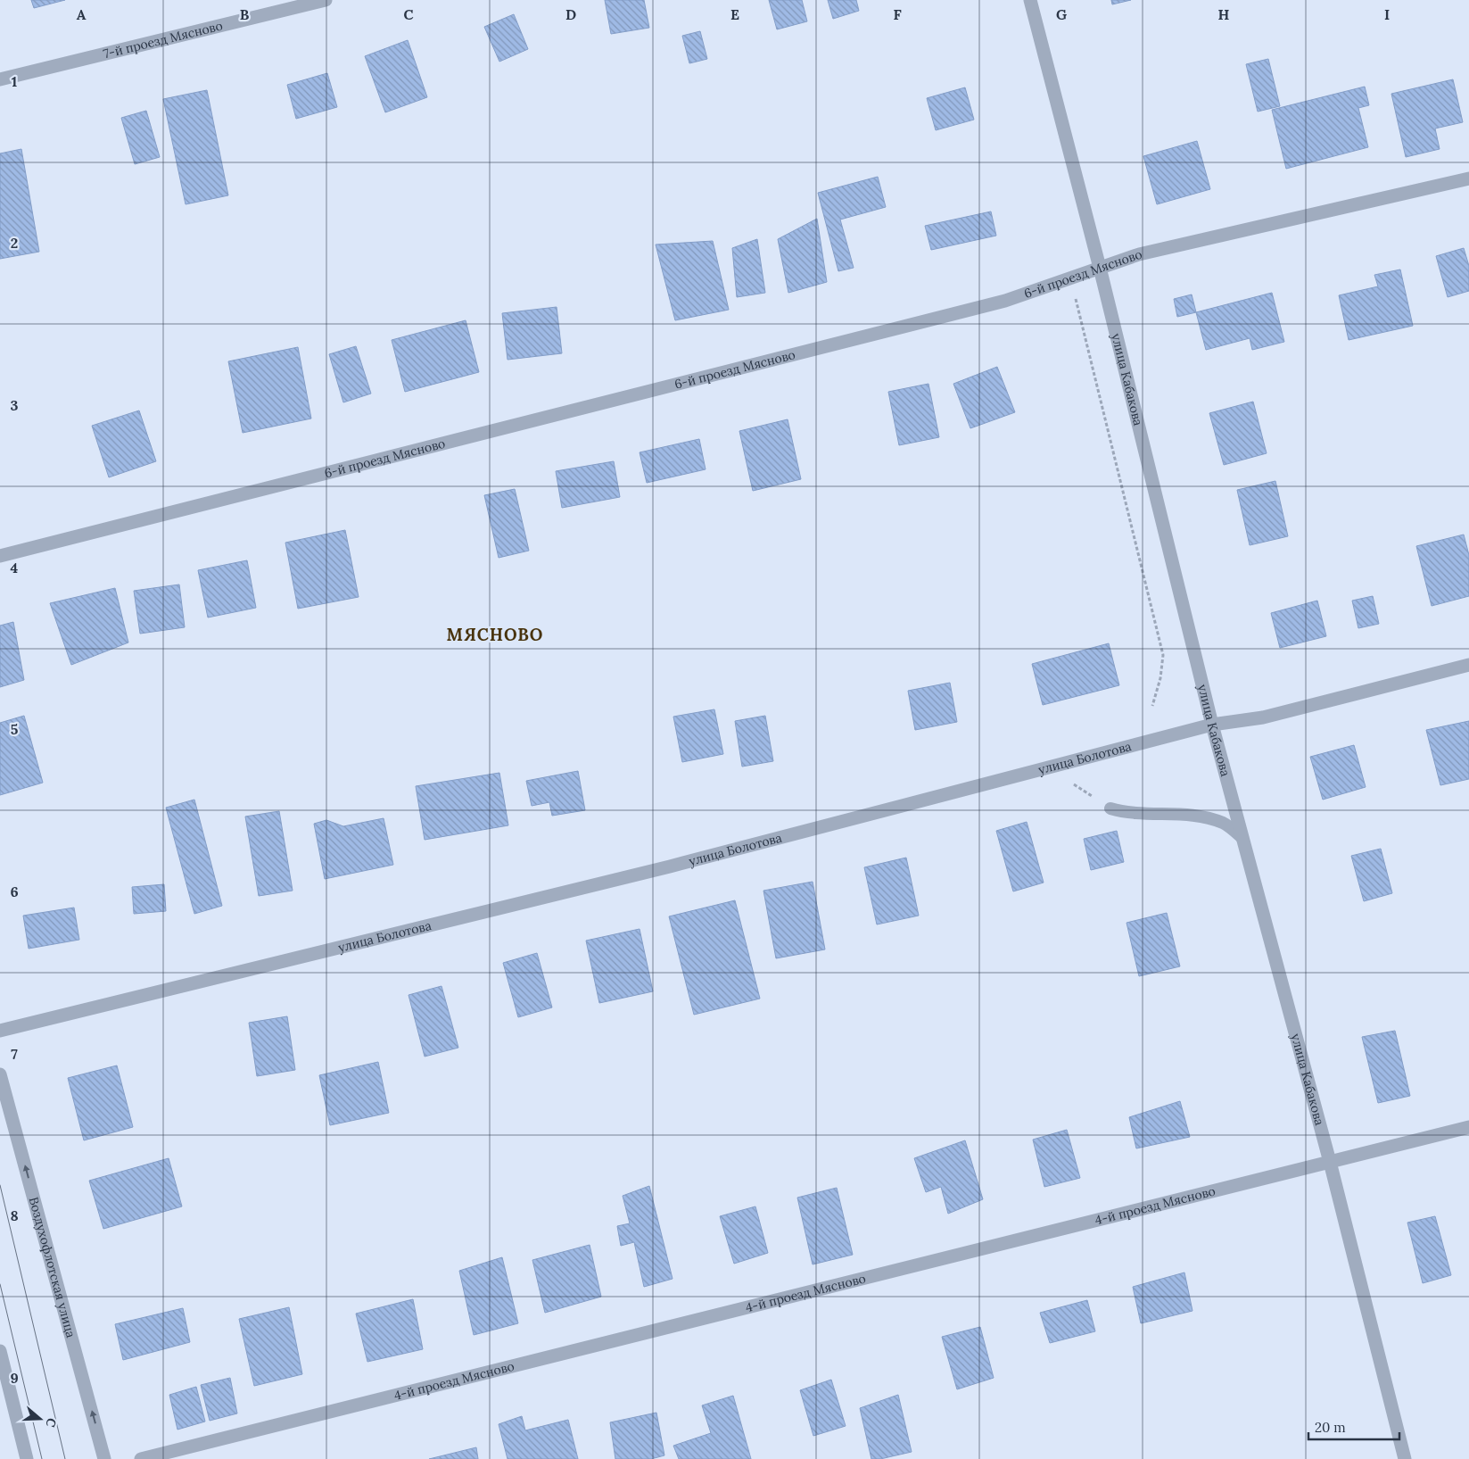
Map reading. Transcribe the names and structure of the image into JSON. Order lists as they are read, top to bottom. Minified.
{"streets":{"street":["7-й проезд Мясново","6-й проезд Мясново","улица Кабакова","улица Болотова","4-й проезд Мясново","Воздухофлотская улица"]},"crossings":[["6-й проезд Мясново","улица Кабакова"],["улица Кабакова","улица Болотова"],["улица Кабакова","4-й проезд Мясново"]],"one_way":["Воздухофлотская улица"],"districts":["МЯСНОВО"],"scale_bar":"20 m","north":"right","grid":{"columns":["A","B","C","D","E","F","G","H","I"],"rows":["1","2","3","4","5","6","7","8","9"]}}
